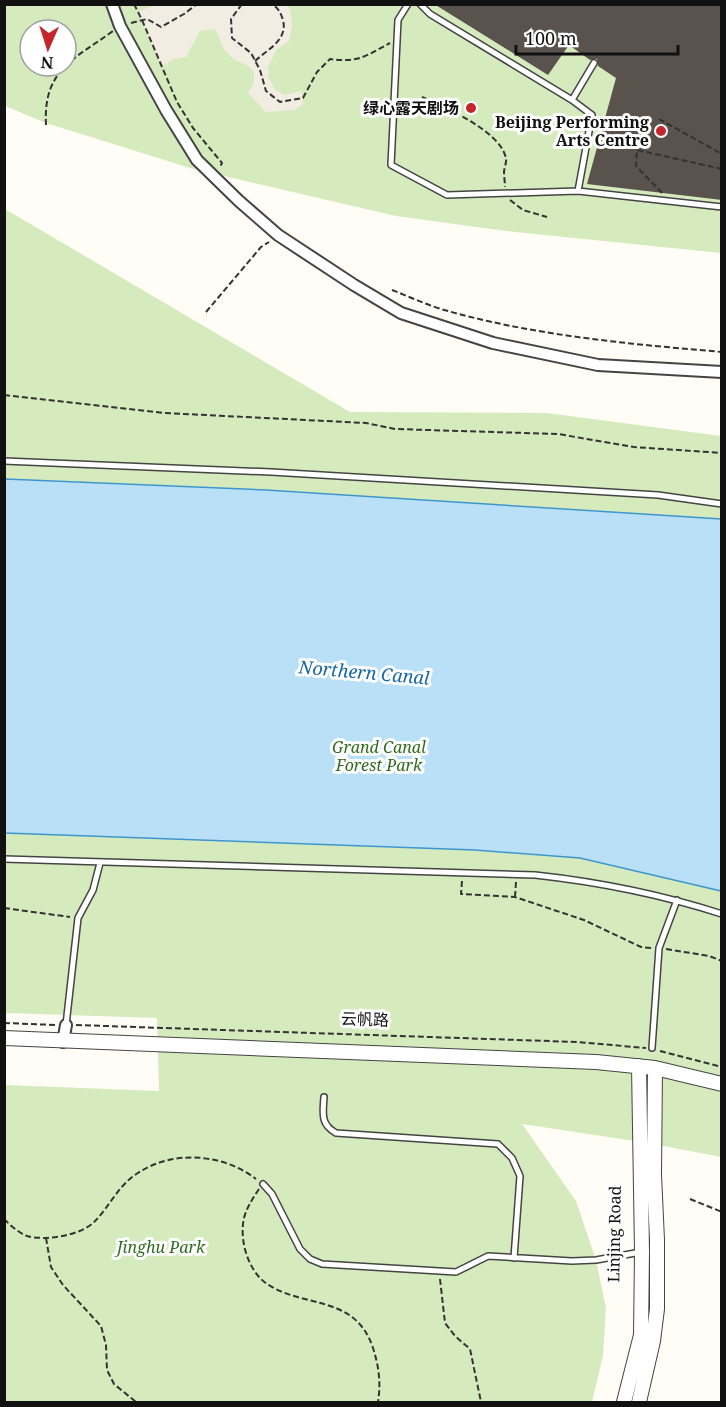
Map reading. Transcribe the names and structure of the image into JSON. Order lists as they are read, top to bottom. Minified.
{"streets":{"street":["Linjing Road"],"path":["云帆路"]},"water":["Northern Canal"],"parks":["Grand Canal Forest Park","Jinghu Park"],"places":["绿心露天剧场","Beijing Performing Arts Centre"],"scale_bar":"100 m","north":"bottom"}
